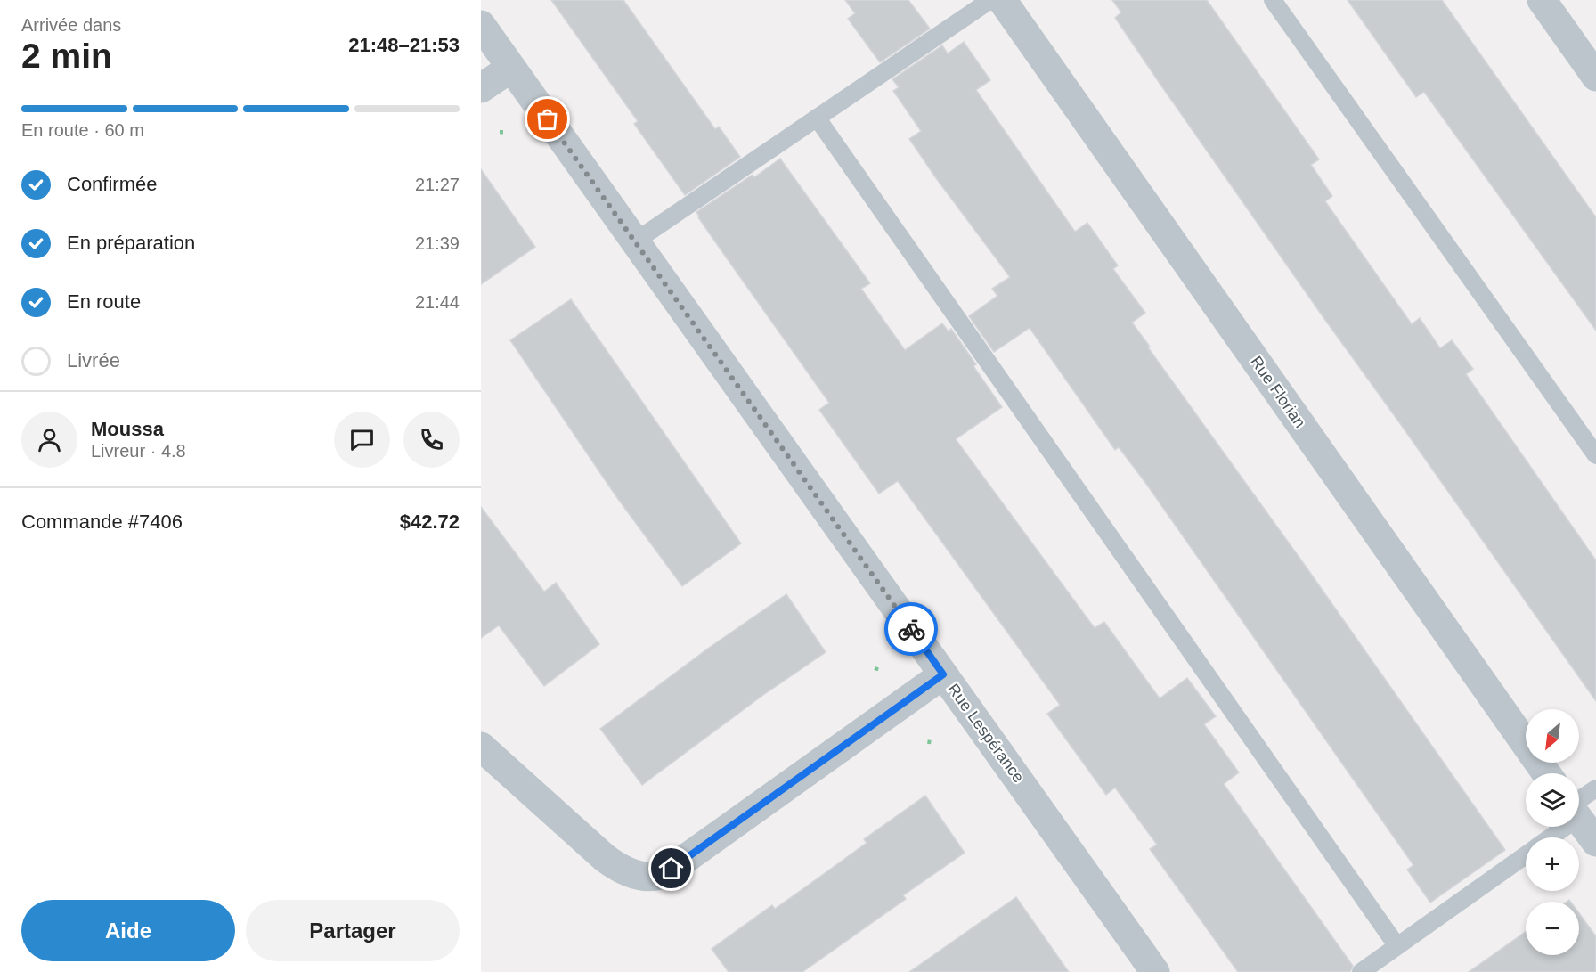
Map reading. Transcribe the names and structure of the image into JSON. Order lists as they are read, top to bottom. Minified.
{"streets":{"street":["Rue Florian","Rue Lespérance"]},"north":"bottom left","page":{"heading":["2 min","Arrivée dans","21:48–21:53"],"panel":["Moussa","Livreur · 4.8","Commande #7406","$42.72"],"bar":"En route · 60 m","list":[["Confirmée","21:27"],["En préparation","21:39"],["En route","21:44"],"Livrée"],"map_buttons":["+","−"],"buttons":["Aide","Partager"]}}
